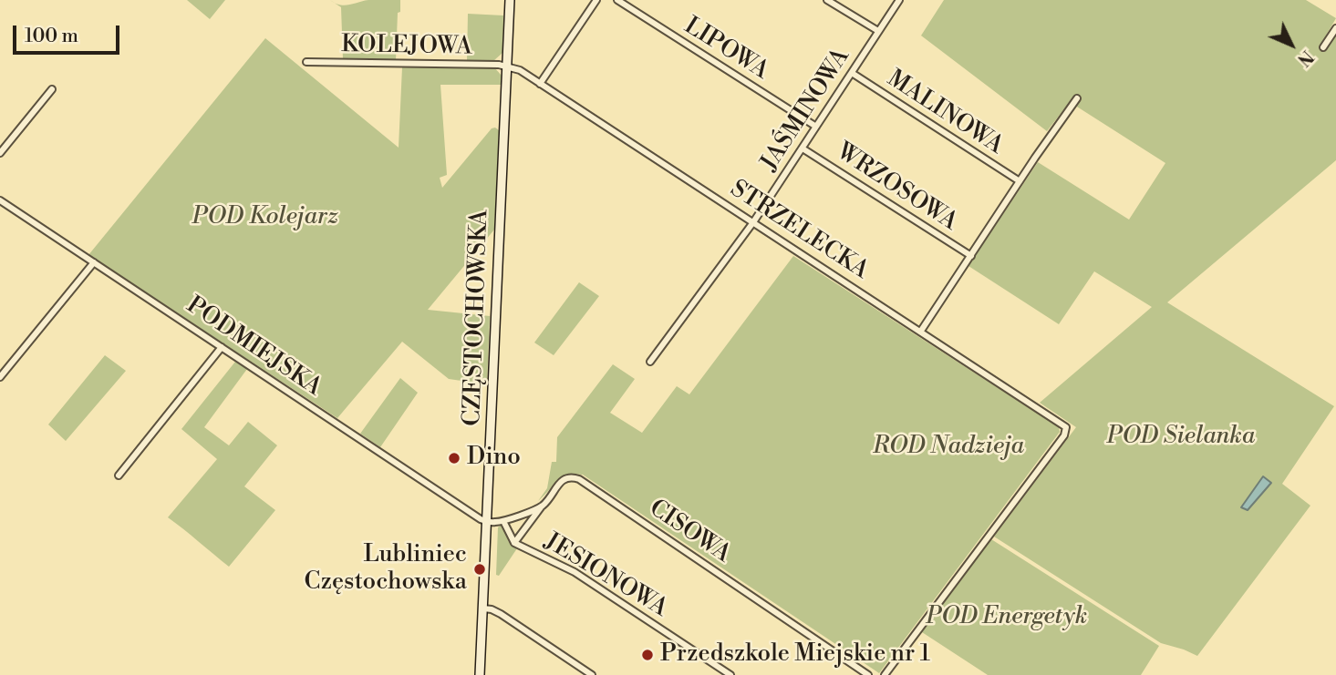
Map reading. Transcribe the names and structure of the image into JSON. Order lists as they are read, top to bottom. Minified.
{"streets":{"main road":["CZĘSTOCHOWSKA"],"street":["KOLEJOWA","LIPOWA","JAŚMINOWA","MALINOWA","WRZOSOWA","STRZELECKA","PODMIEJSKA","CISOWA","JESIONOWA"]},"crossings":[["KOLEJOWA","STRZELECKA"],["KOLEJOWA","CZĘSTOCHOWSKA"],["LIPOWA","JAŚMINOWA"],["JAŚMINOWA","MALINOWA"],["JAŚMINOWA","WRZOSOWA"],["JAŚMINOWA","STRZELECKA"],["MALINOWA","WRZOSOWA"],["MALINOWA","STRZELECKA"],["STRZELECKA","CZĘSTOCHOWSKA"],["CZĘSTOCHOWSKA","PODMIEJSKA"],["CZĘSTOCHOWSKA","CISOWA"],["PODMIEJSKA","CISOWA"],["CISOWA","JESIONOWA"]],"parks":["POD Kolejarz","POD Sielanka","ROD Nadzieja","POD Energetyk"],"places":["Dino","Lubliniec Częstochowska","Przedszkole Miejskie nr 1"],"scale_bar":"100 m","north":"bottom right"}
